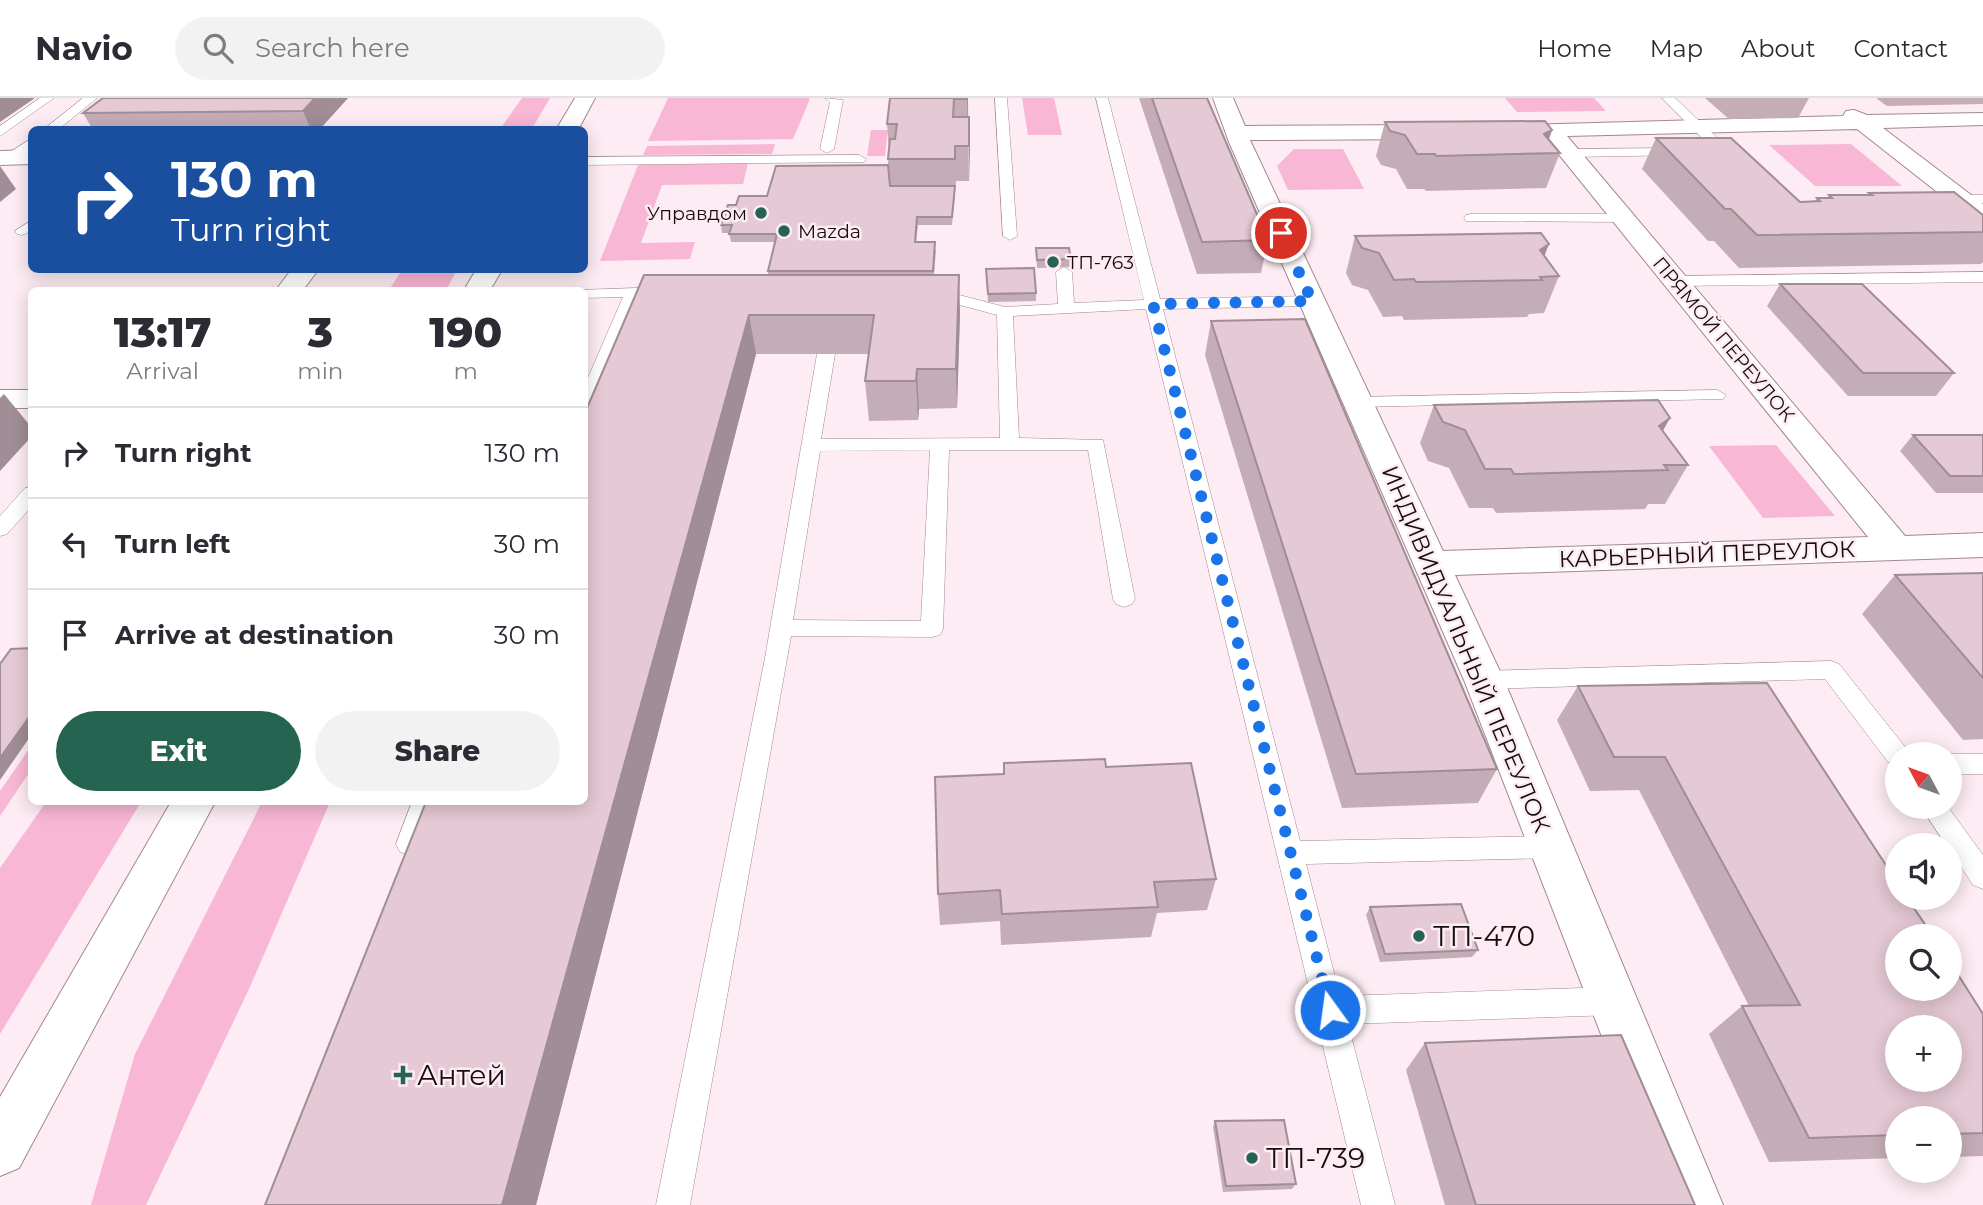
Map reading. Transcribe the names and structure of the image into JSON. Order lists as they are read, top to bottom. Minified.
{"streets":{"street":["ПРЯМОЙ ПЕРЕУЛОК","КАРЬЕРНЫЙ ПЕРЕУЛОК","ИНДИВИДУАЛЬНЫЙ ПЕРЕУЛОК"]},"crossings":[["ПРЯМОЙ ПЕРЕУЛОК","КАРЬЕРНЫЙ ПЕРЕУЛОК"],["КАРЬЕРНЫЙ ПЕРЕУЛОК","ИНДИВИДУАЛЬНЫЙ ПЕРЕУЛОК"]],"places":{"other":["Управдом","Mazda","ТП-763","ТП-470","ТП-739"],"health":["Антей"]},"north":"top left","page":{"header":"Navio","search":"Search here","nav":["Home","Map","About","Contact"],"turn":["130 m","Turn right"],"eta":["13:17","Arrival","3","min","190","m"],"list":[{"name":"Turn right","value":"130 m"},{"name":"Turn left","value":"30 m"},{"name":"Arrive at destination","value":"30 m"}],"buttons":["Exit","Share"],"map_buttons":["+","−"]}}
